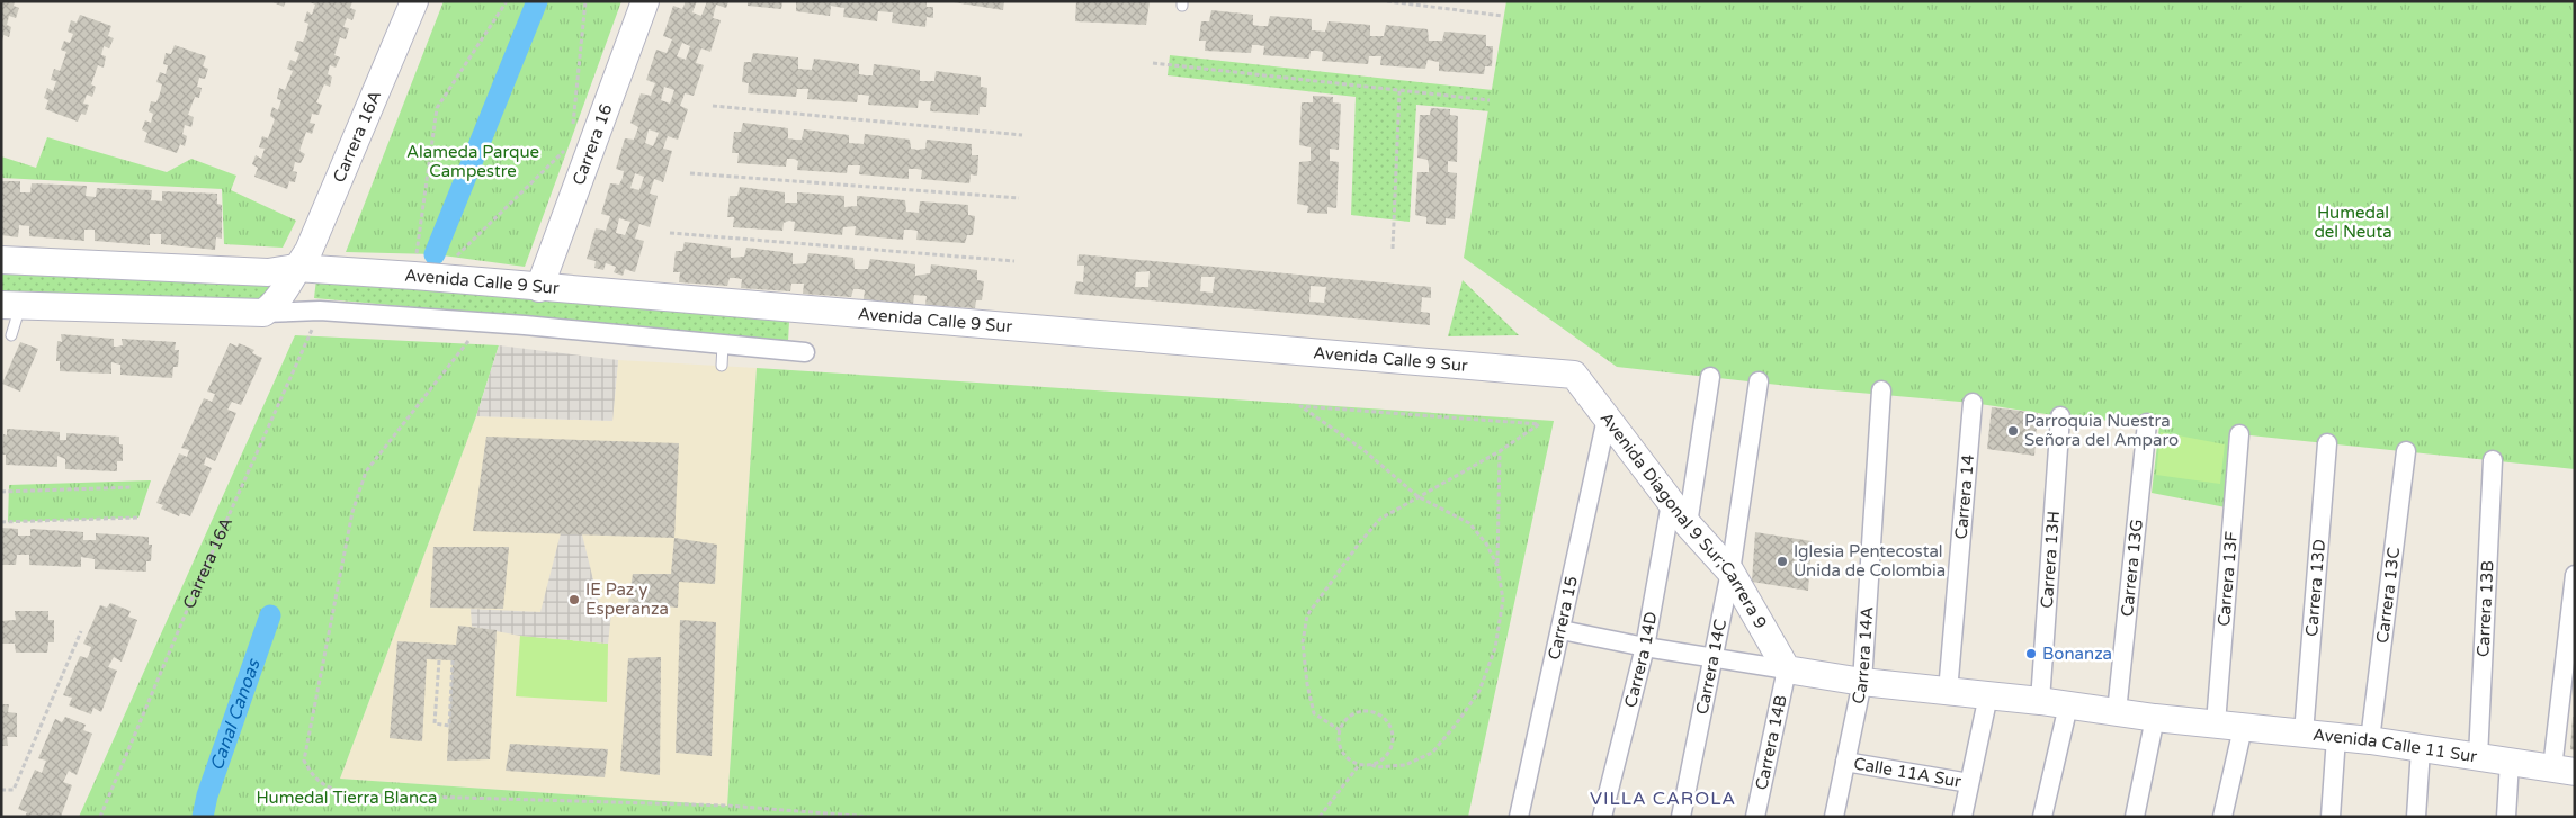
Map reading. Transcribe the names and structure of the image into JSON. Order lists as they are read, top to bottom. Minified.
{"streets":{"street":["Carrera 16A","Carrera 16","Avenida Calle 9 Sur","Carrera 14","Avenida Diagonal 9 Sur;Carrera 9","Carrera 13H","Carrera 13G","Carrera 13F","Carrera 13D","Carrera 13C","Carrera 13B","Carrera 15","Carrera 14A","Carrera 14D","Carrera 14C","Carrera 14B","Avenida Calle 11 Sur","Calle 11A Sur"]},"crossings":[["Carrera 16A","Avenida Calle 9 Sur"],["Carrera 16","Avenida Calle 9 Sur"],["Avenida Calle 9 Sur","Avenida Diagonal 9 Sur;Carrera 9"],["Carrera 14","Avenida Calle 11 Sur"],["Avenida Diagonal 9 Sur;Carrera 9","Carrera 15"],["Avenida Diagonal 9 Sur;Carrera 9","Carrera 14D"],["Avenida Diagonal 9 Sur;Carrera 9","Carrera 14C"],["Avenida Diagonal 9 Sur;Carrera 9","Carrera 14B"],["Avenida Diagonal 9 Sur;Carrera 9","Avenida Calle 11 Sur"],["Carrera 13H","Avenida Calle 11 Sur"],["Carrera 13G","Avenida Calle 11 Sur"],["Carrera 13F","Avenida Calle 11 Sur"],["Carrera 13D","Avenida Calle 11 Sur"],["Carrera 13C","Avenida Calle 11 Sur"],["Carrera 13B","Avenida Calle 11 Sur"],["Carrera 14A","Avenida Calle 11 Sur"],["Carrera 14A","Calle 11A Sur"],["Carrera 14B","Avenida Calle 11 Sur"]],"districts":["VILLA CAROLA"],"water":["Canal Canoas"],"parks":["Alameda Parque Campestre","Humedal del Neuta","Humedal Tierra Blanca"],"places":["Parroquia Nuestra Señora del Amparo","Iglesia Pentecostal Unida de Colombia","IE Paz y Esperanza","Bonanza"]}
